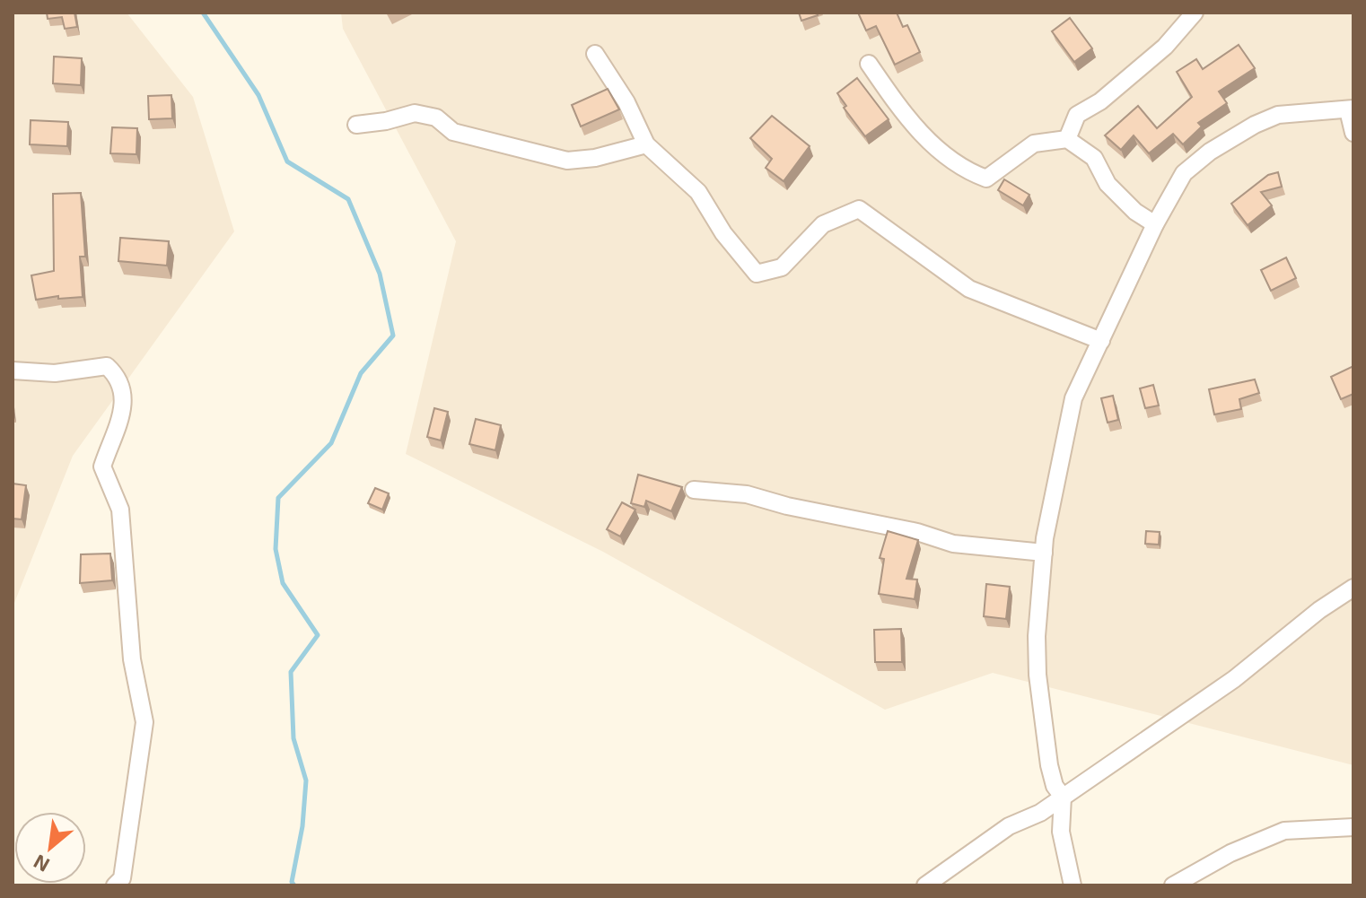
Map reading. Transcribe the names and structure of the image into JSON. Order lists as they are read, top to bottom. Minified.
{"north":"bottom left"}
